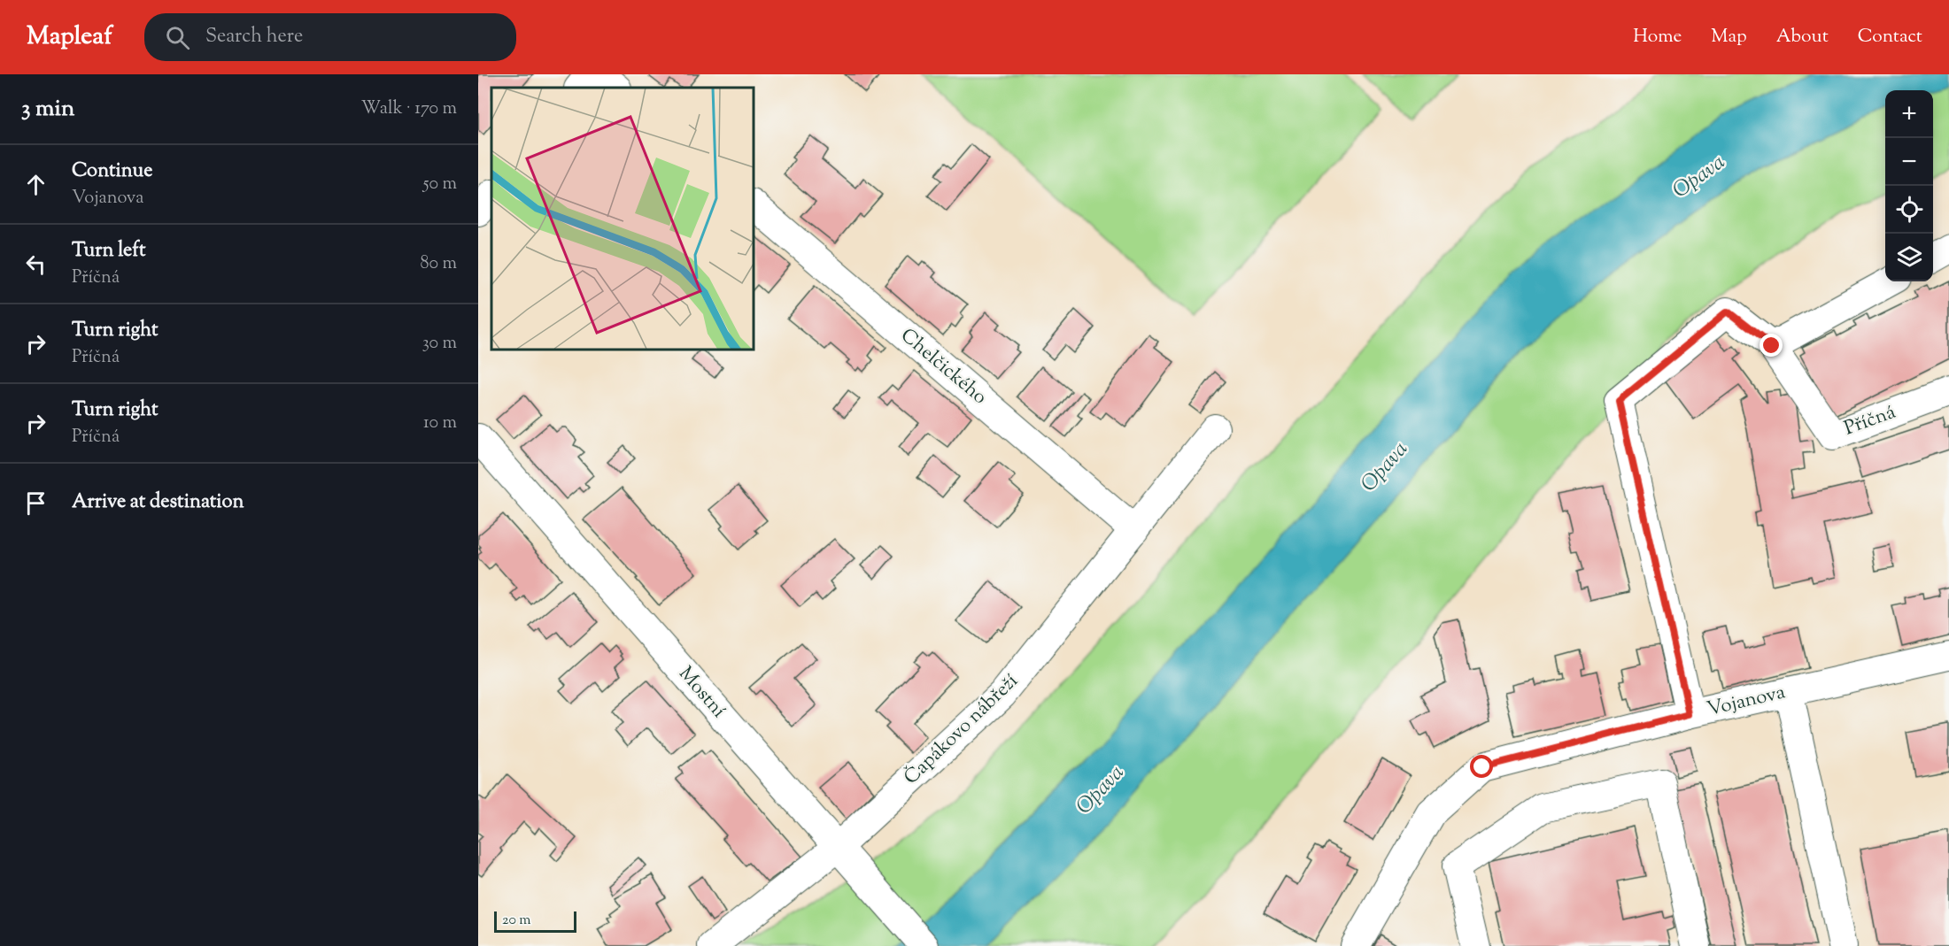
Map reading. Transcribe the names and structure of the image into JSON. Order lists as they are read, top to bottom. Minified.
{"streets":{"street":["Chelčického","Příčná","Mostní","Vojanova","Čapákovo nábřeží"]},"crossings":[["Chelčického","Čapákovo nábřeží"],["Příčná","Vojanova"],["Mostní","Čapákovo nábřeží"]],"water":["Opava"],"scale_bar":"20 m","page":{"header":"Mapleaf","search":"Search here","nav":["Home","Map","About","Contact"],"heading":["3 min","Walk · 170 m"],"map_buttons":["+","−"],"list":[["Continue","Vojanova","50 m"],["Turn left","Příčná","80 m"],["Turn right","Příčná","30 m"],["Turn right","Příčná","10 m"],"Arrive at destination"],"scale":"20 m"}}
